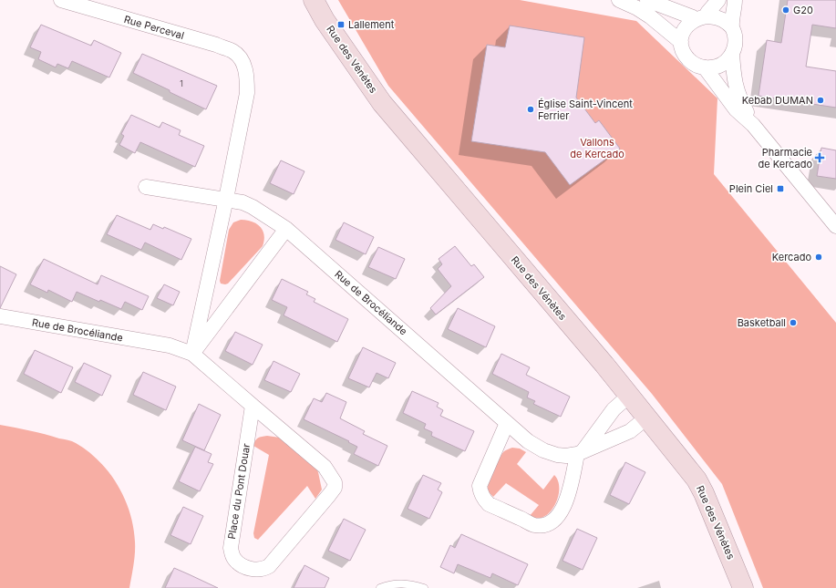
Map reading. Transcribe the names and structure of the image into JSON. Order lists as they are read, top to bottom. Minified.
{"streets":{"street":["Rue Perceval","Rue des Vénètes","Rue de Brocéliande","Place du Pont Douar"]},"crossings":[["Rue Perceval","Rue de Brocéliande"],["Rue des Vénètes","Rue de Brocéliande"],["Rue de Brocéliande","Place du Pont Douar"]],"parks":["Vallons de Kercado"],"places":{"other":["G20","Kebab DUMAN","Église Saint-Vincent Ferrier","Kercado","Basketball"],"transit":["Lallement","Plein Ciel"],"health":["Pharmacie de Kercado"]},"house_numbers":["1"]}
